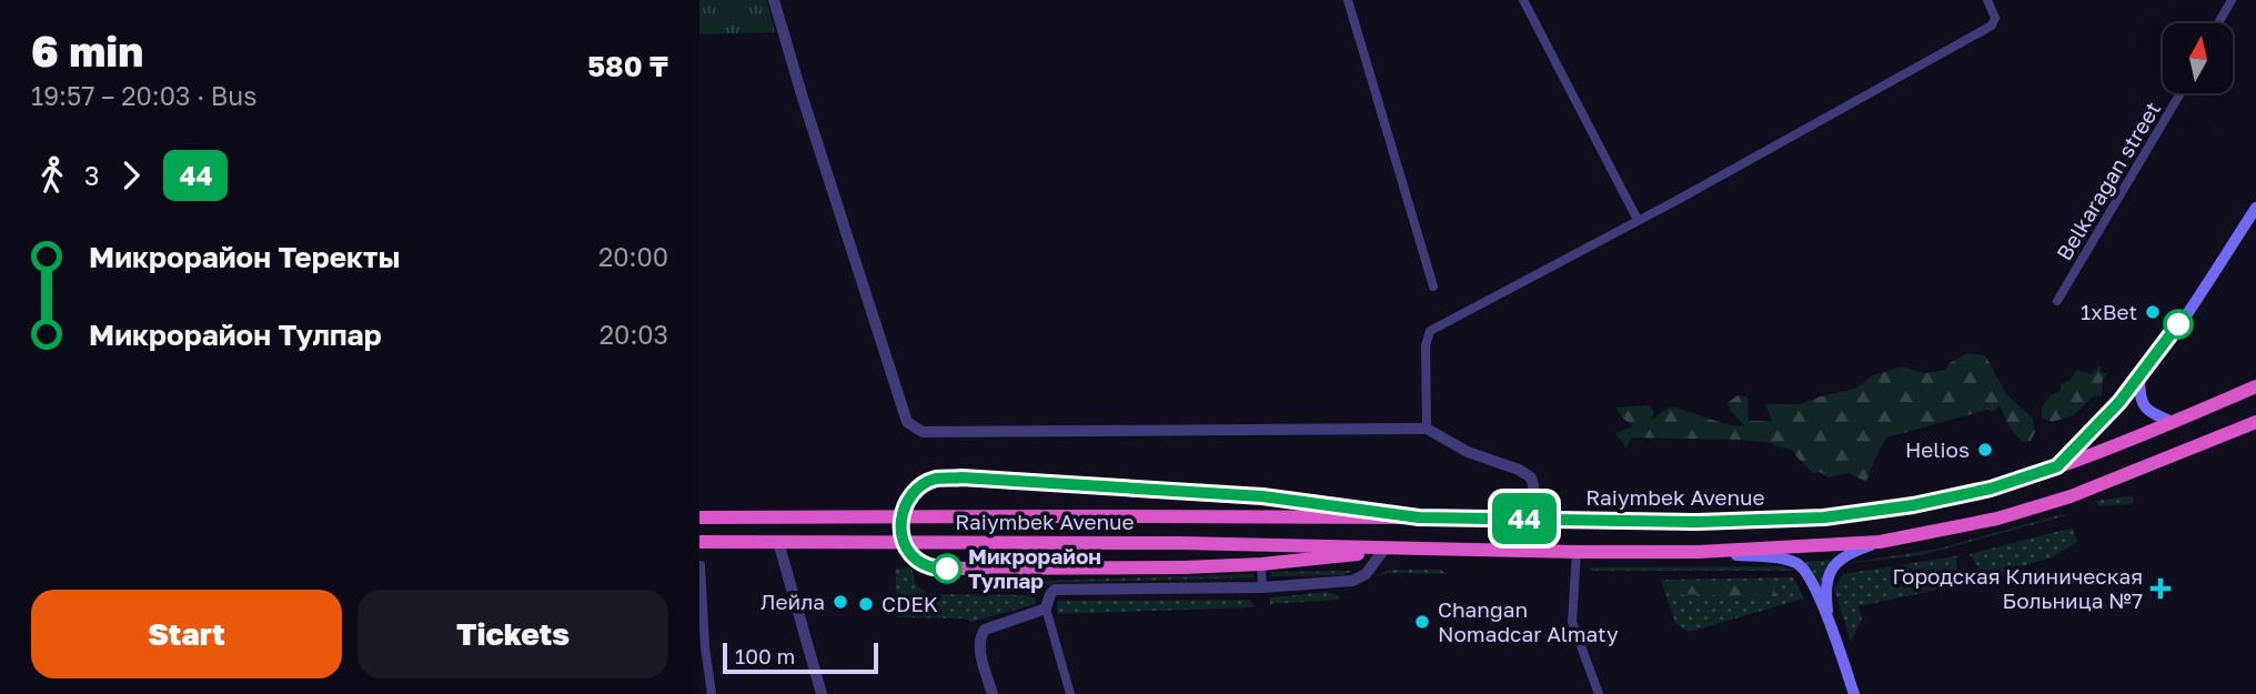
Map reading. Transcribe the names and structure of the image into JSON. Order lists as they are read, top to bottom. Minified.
{"streets":{"highway":["Raiymbek Avenue"],"street":["Belkaragan street"]},"places":{"other":["1xBet","Helios","Микрорайон Тулпар","Лейла","CDEK","Changan Nomadcar Almaty"],"health":["Городская Клиническая Больница №7"]},"lines":["bus line 44"],"scale_bar":"100 m","north":"top","page":{"heading":["6 min","19:57 – 20:03 · Bus","580 ₸"],"on_map":"44","legs":["3","44"],"list":[{"name":"Микрорайон Теректы","value":"20:00"},{"name":"Микрорайон Тулпар","value":"20:03"}],"buttons":["Start","Tickets"],"scale":"100 m"}}
